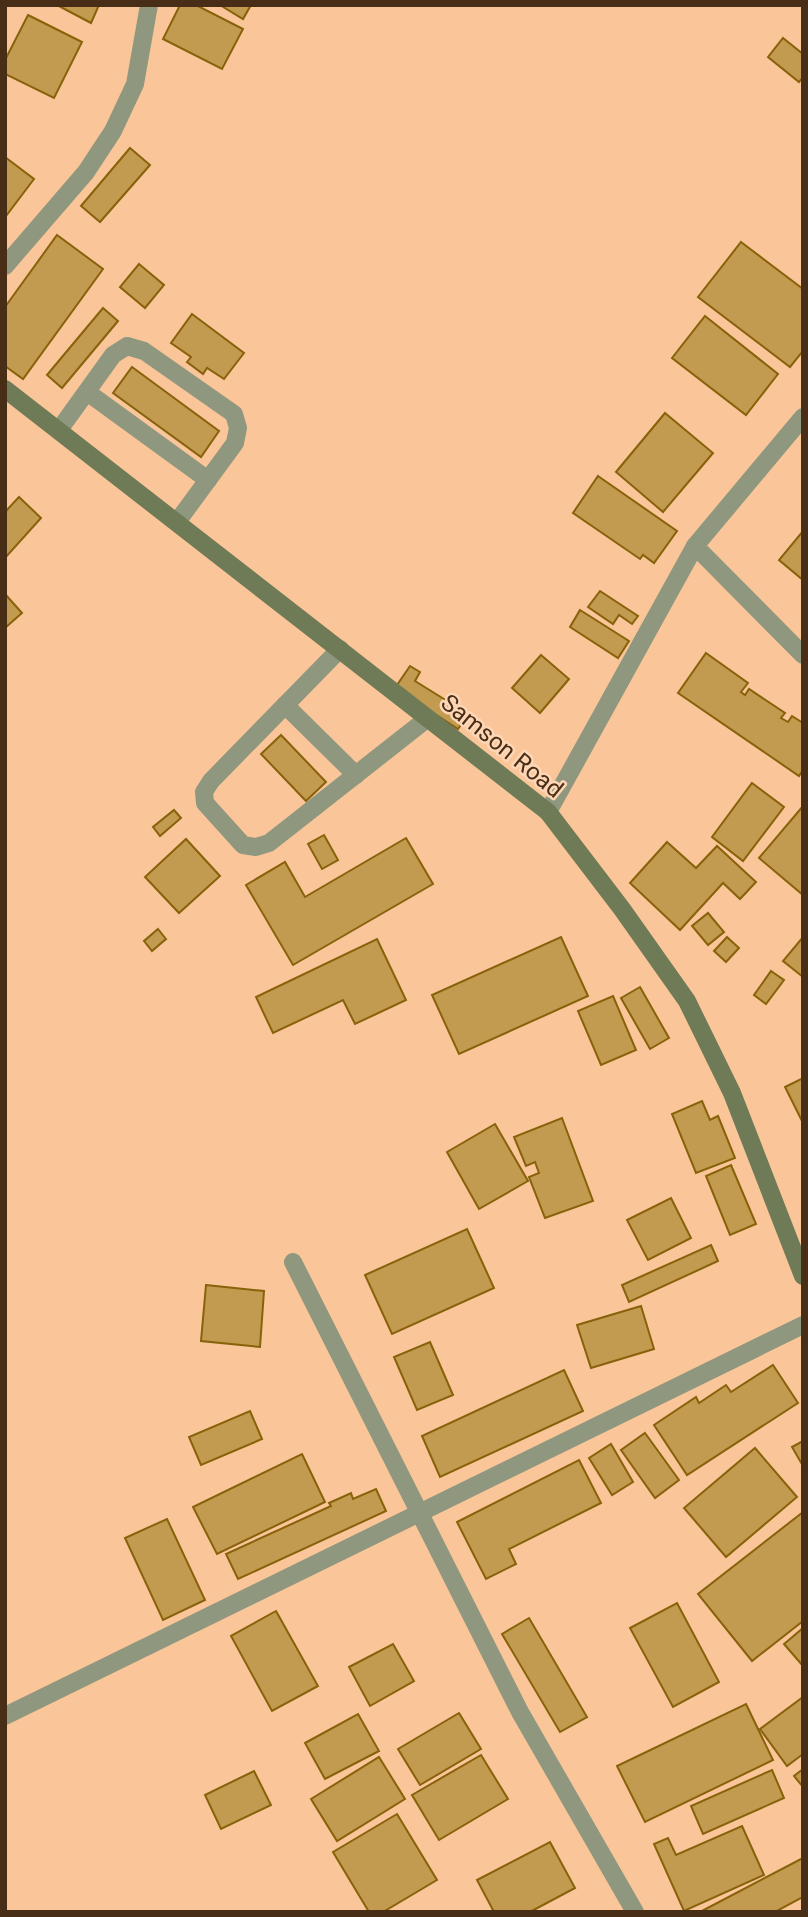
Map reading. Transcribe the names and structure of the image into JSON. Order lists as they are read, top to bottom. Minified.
{"streets":{"street":["Samson Road"]}}
